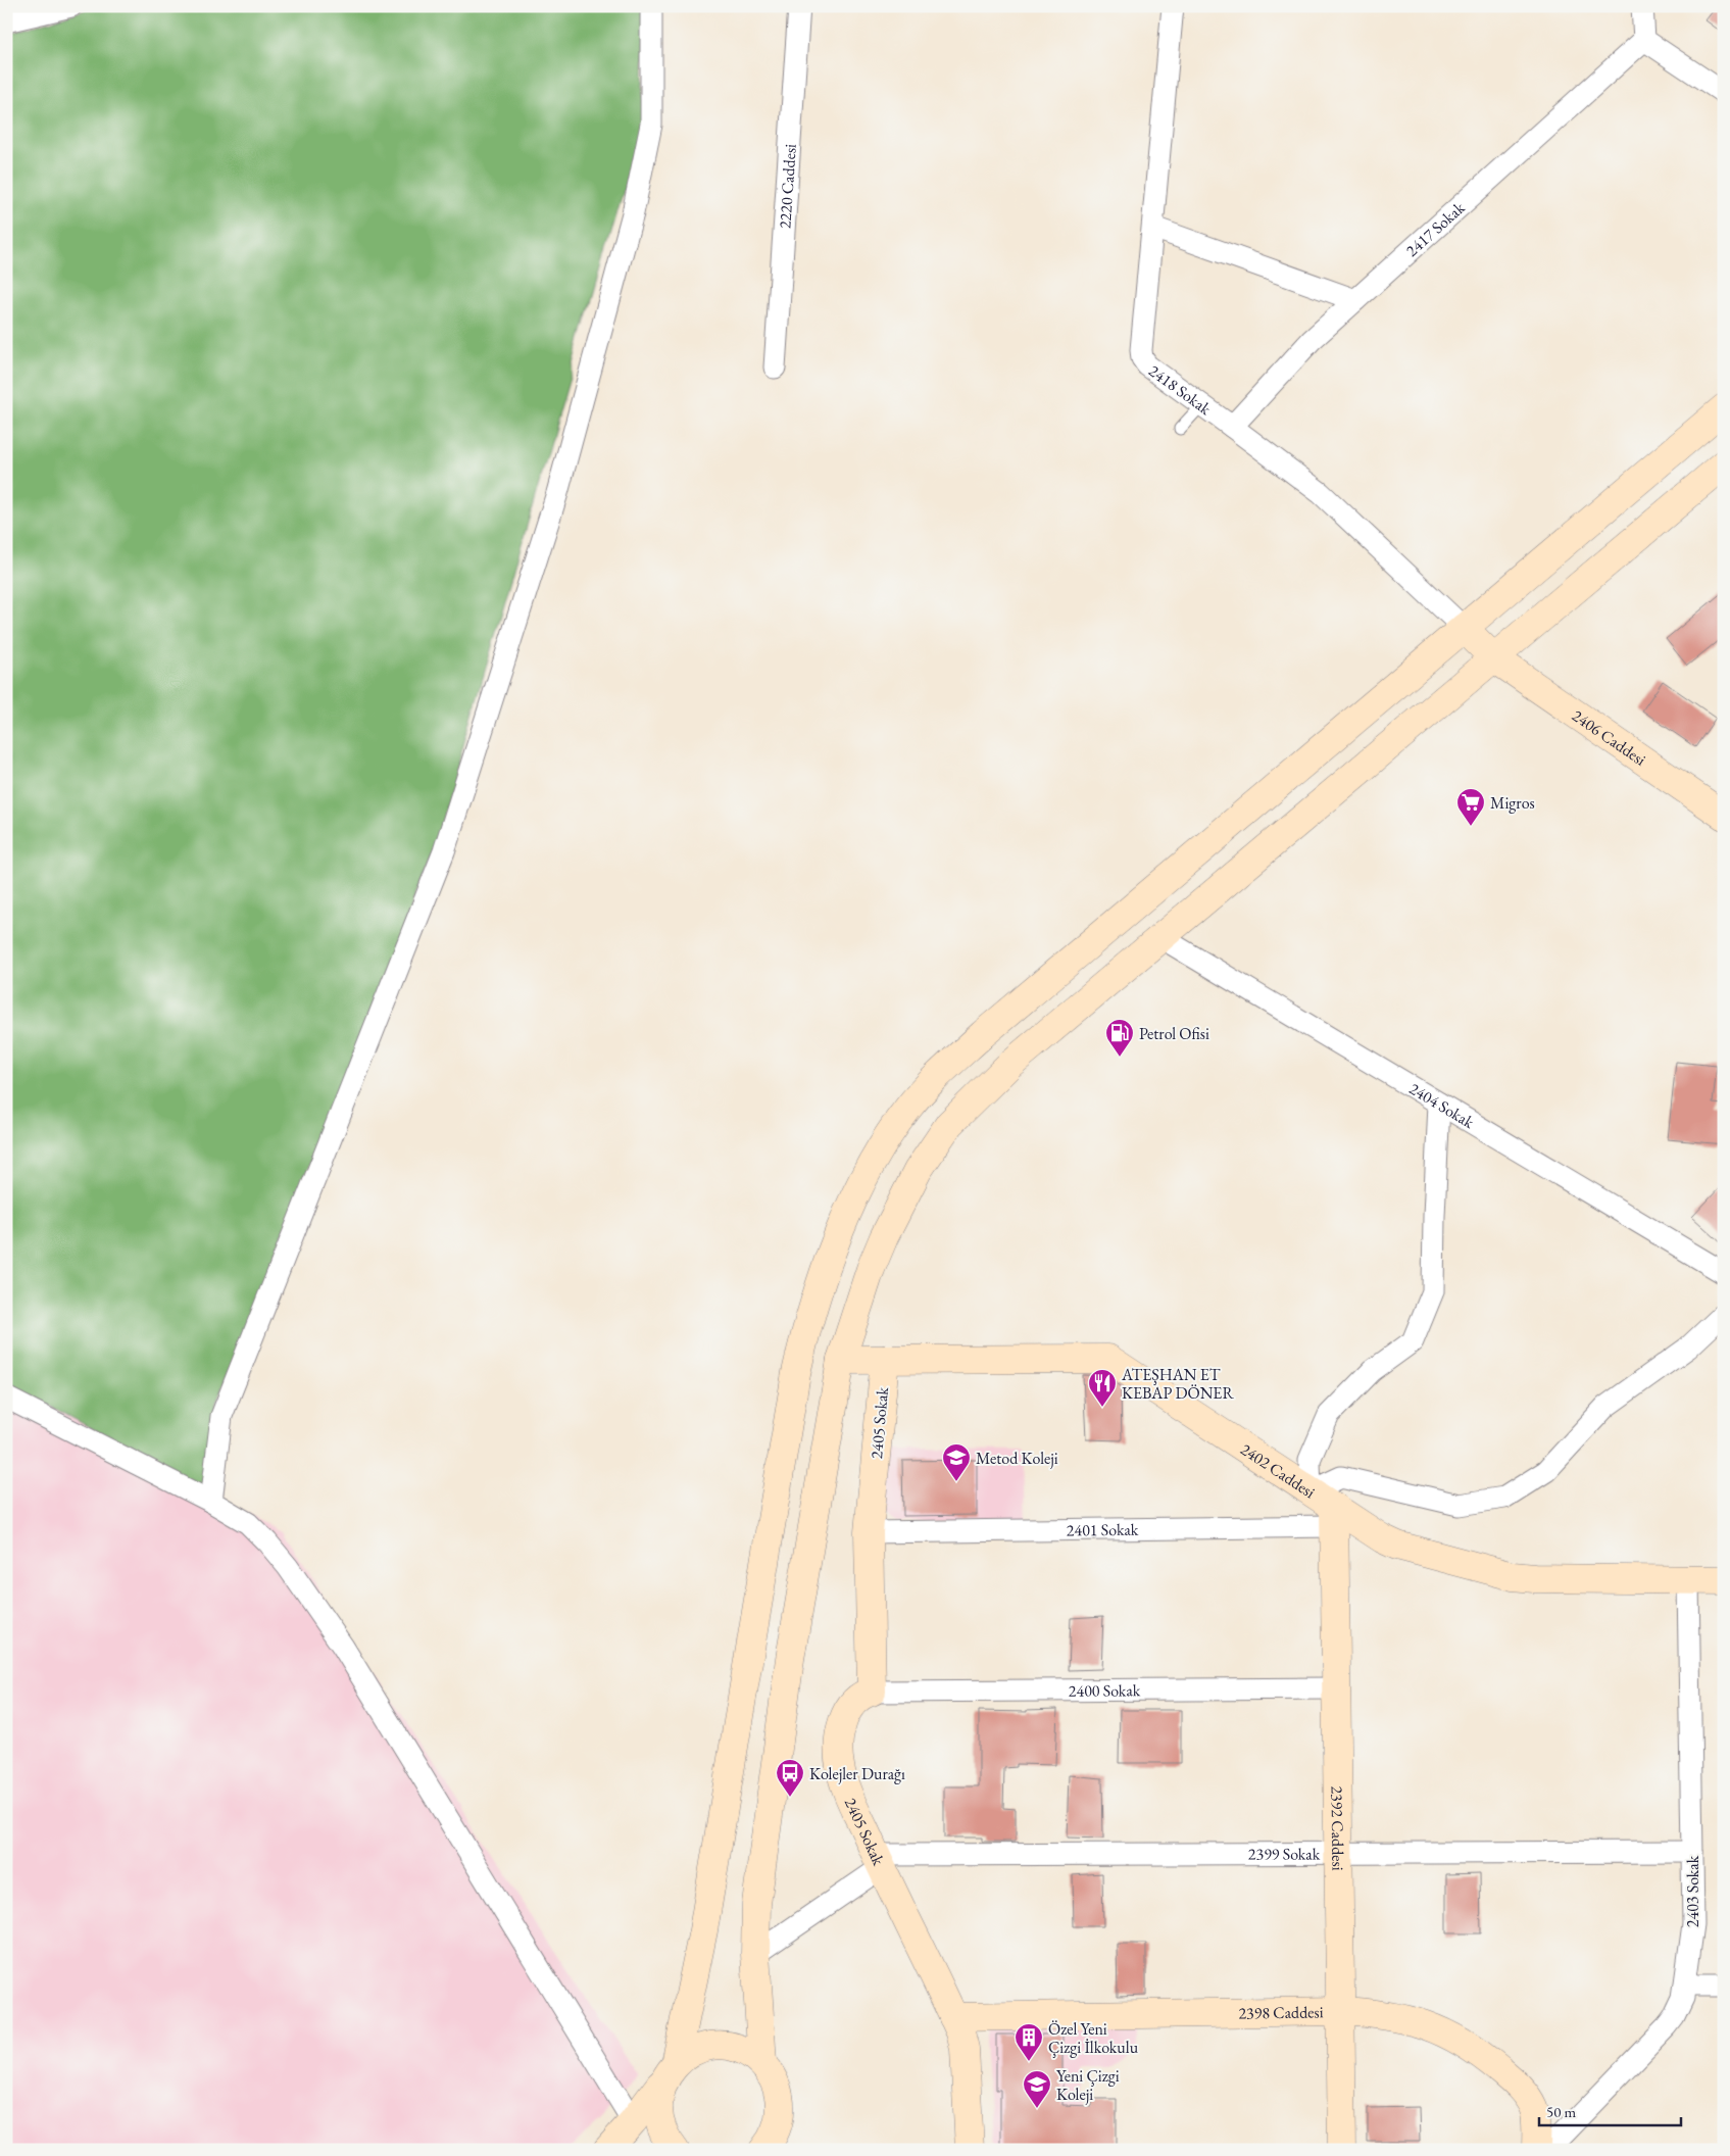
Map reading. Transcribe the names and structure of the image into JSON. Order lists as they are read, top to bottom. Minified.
{"streets":{"main road":["2406 Caddesi","2405 Sokak","2402 Caddesi","2392 Caddesi","2398 Caddesi"],"street":["2220 Caddesi","2417 Sokak","2418 Sokak","2404 Sokak","2401 Sokak","2400 Sokak","2399 Sokak","2403 Sokak"]},"crossings":[["2417 Sokak","2418 Sokak"],["2418 Sokak","2406 Caddesi"],["2405 Sokak","2402 Caddesi"],["2405 Sokak","2401 Sokak"],["2405 Sokak","2400 Sokak"],["2405 Sokak","2399 Sokak"],["2405 Sokak","2398 Caddesi"],["2402 Caddesi","2401 Sokak"],["2402 Caddesi","2392 Caddesi"],["2402 Caddesi","2403 Sokak"],["2401 Sokak","2392 Caddesi"],["2400 Sokak","2392 Caddesi"],["2392 Caddesi","2399 Sokak"],["2392 Caddesi","2398 Caddesi"],["2399 Sokak","2403 Sokak"]],"places":{"supermarket":["Migros"],"fuel station":["Petrol Ofisi"],"restaurant":["ATEŞHAN ET KEBAP DÖNER"],"school or university":["Metod Koleji","Yeni Çizgi Koleji"],"bus stop":["Kolejler Durağı"],"building":["Özel Yeni Çizgi İlkokulu"]},"scale_bar":"50 m"}
